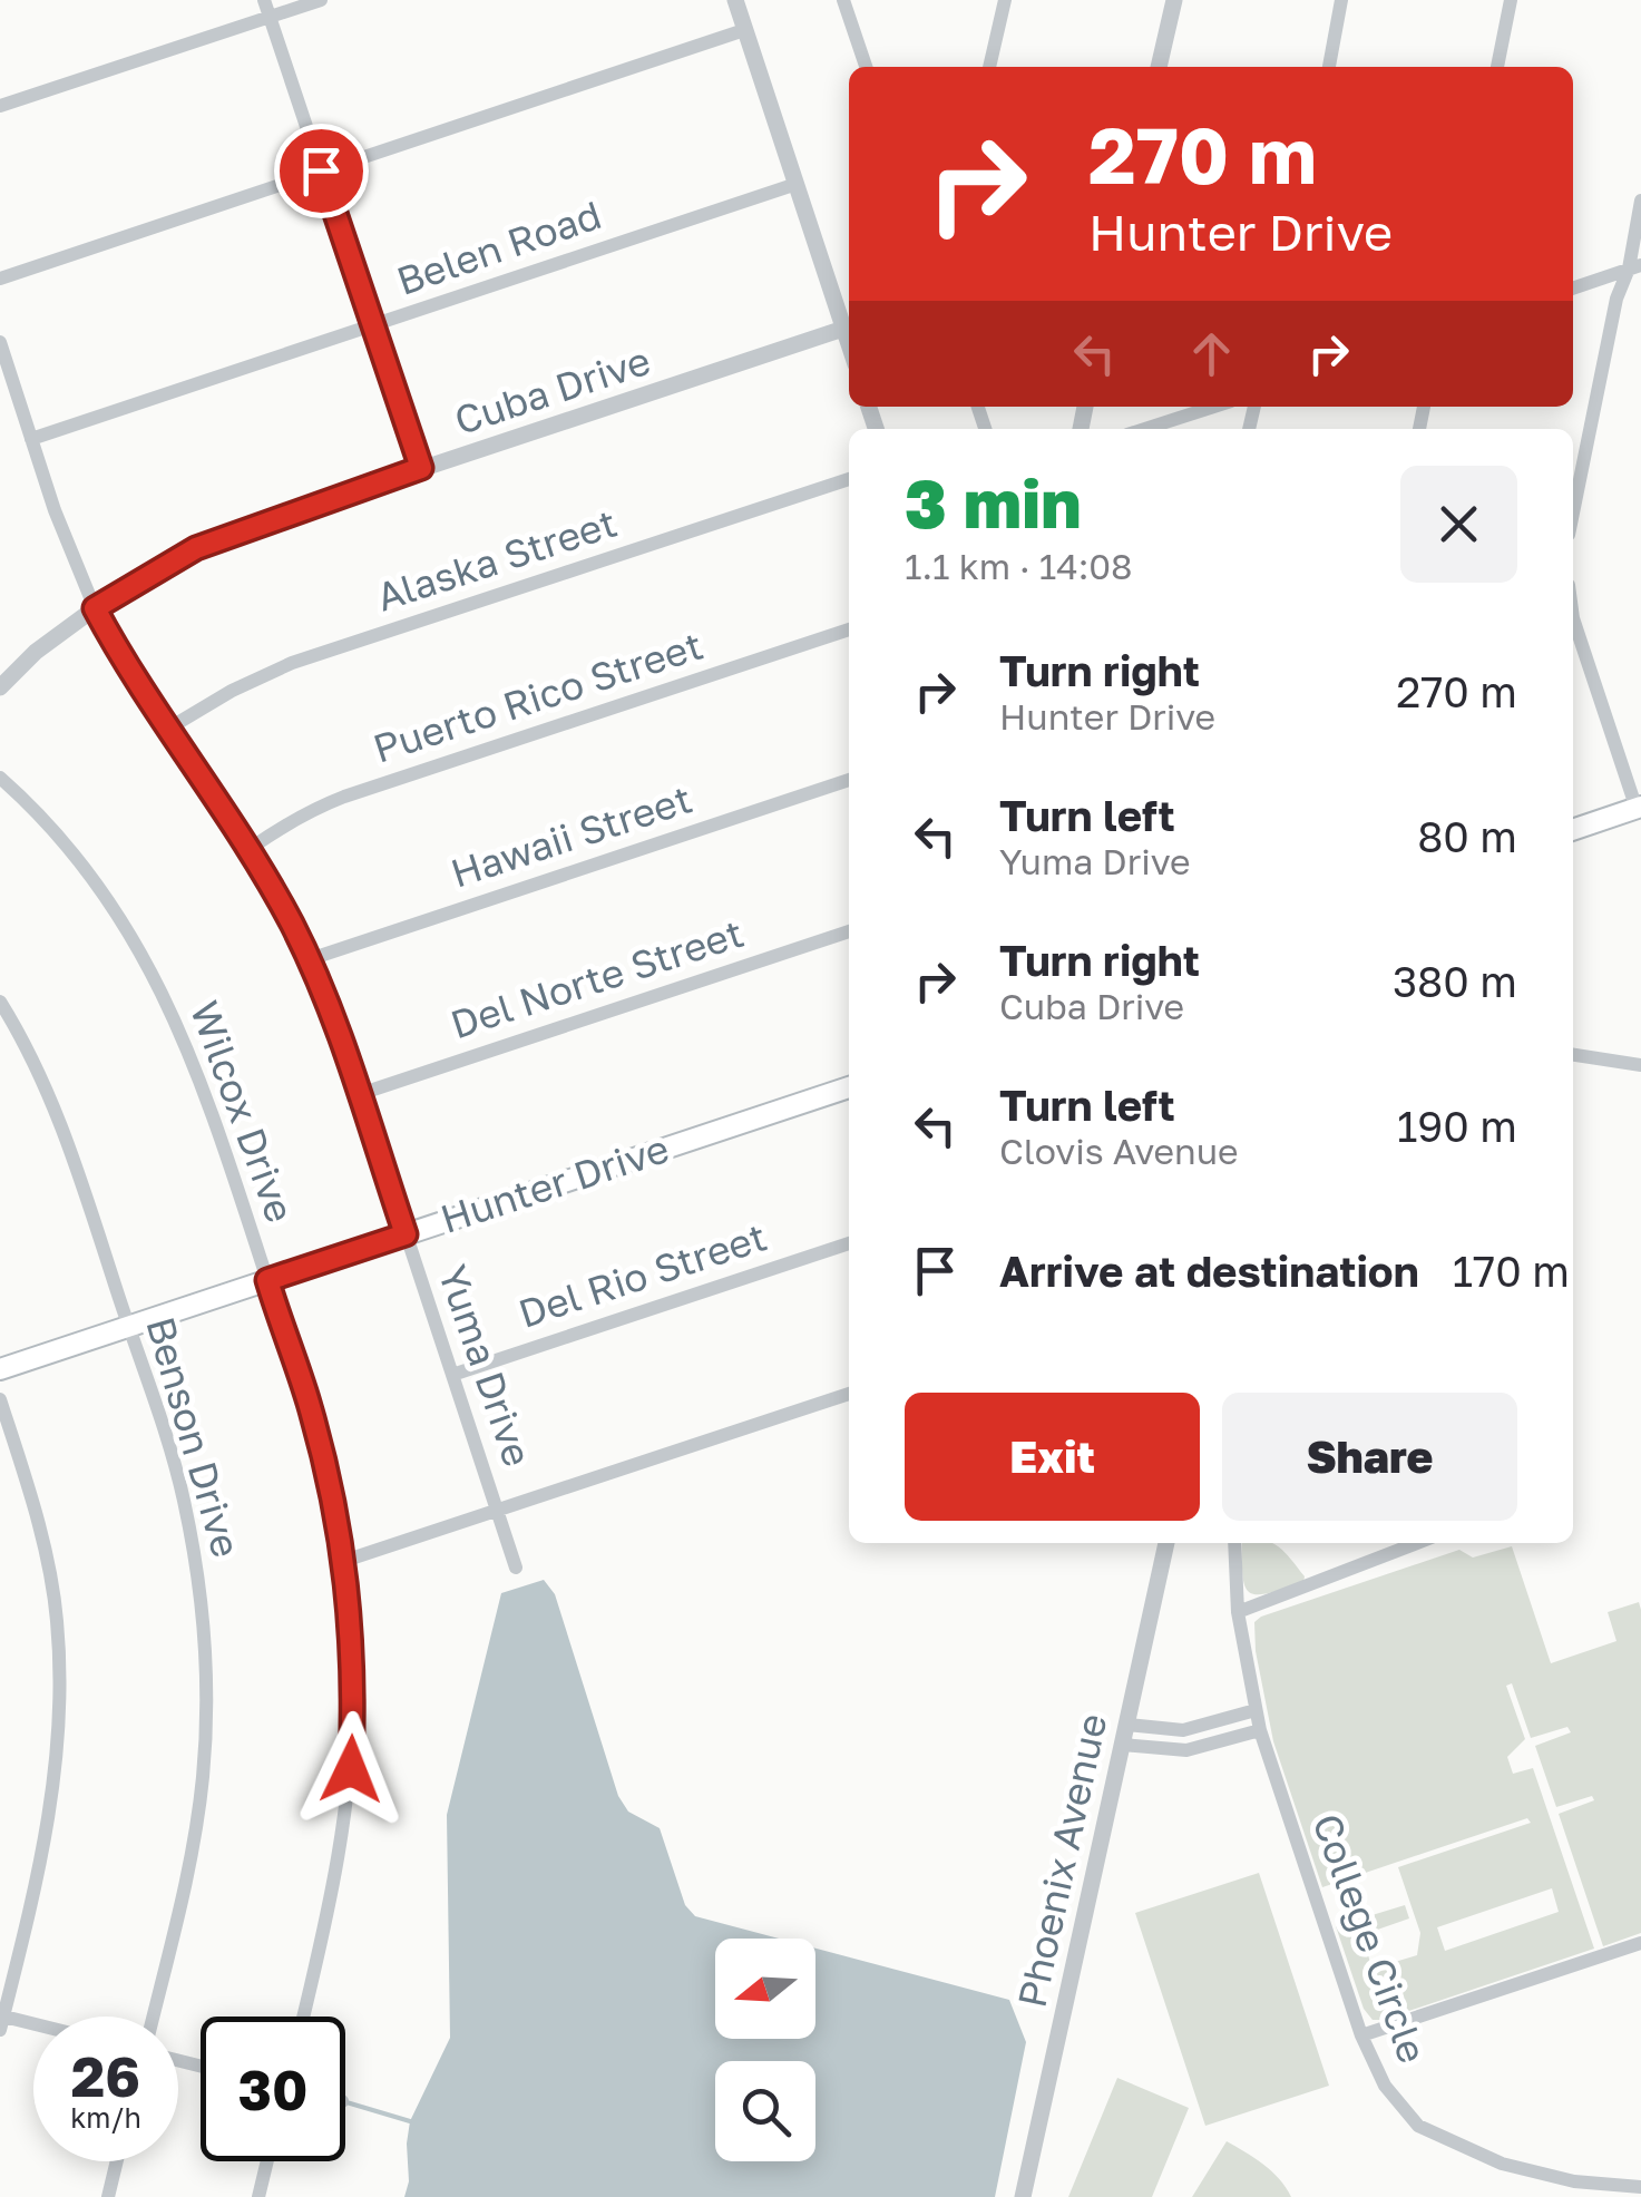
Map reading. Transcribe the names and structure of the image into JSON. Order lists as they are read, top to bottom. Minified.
{"streets":{"main road":["Hunter Drive"],"street":["Belen Road","Cuba Drive","Alaska Street","Puerto Rico Street","Hawaii Street","Del Norte Street","Wilcox Drive","Del Rio Street","Yuma Drive","Benson Drive","Phoenix Avenue","College Circle"]},"crossings":[["Belen Road","Yuma Drive"],["Cuba Drive","Yuma Drive"],["Alaska Street","Yuma Drive"],["Puerto Rico Street","Yuma Drive"],["Hawaii Street","Yuma Drive"],["Del Norte Street","Yuma Drive"],["Wilcox Drive","Hunter Drive"],["Hunter Drive","Yuma Drive"],["Hunter Drive","Benson Drive"],["Del Rio Street","Yuma Drive"]],"north":"left","page":{"turn":["270 m","Hunter Drive"],"heading":["3 min","1.1 km · 14:08"],"list":[{"name":"Turn right","note":"Hunter Drive","value":"270 m"},{"name":"Turn left","note":"Yuma Drive","value":"80 m"},{"name":"Turn right","note":"Cuba Drive","value":"380 m"},{"name":"Turn left","note":"Clovis Avenue","value":"190 m"},{"name":"Arrive at destination","value":"170 m"}],"buttons":["Exit","Share"],"speed":"26 km/h","limit":"30"}}
